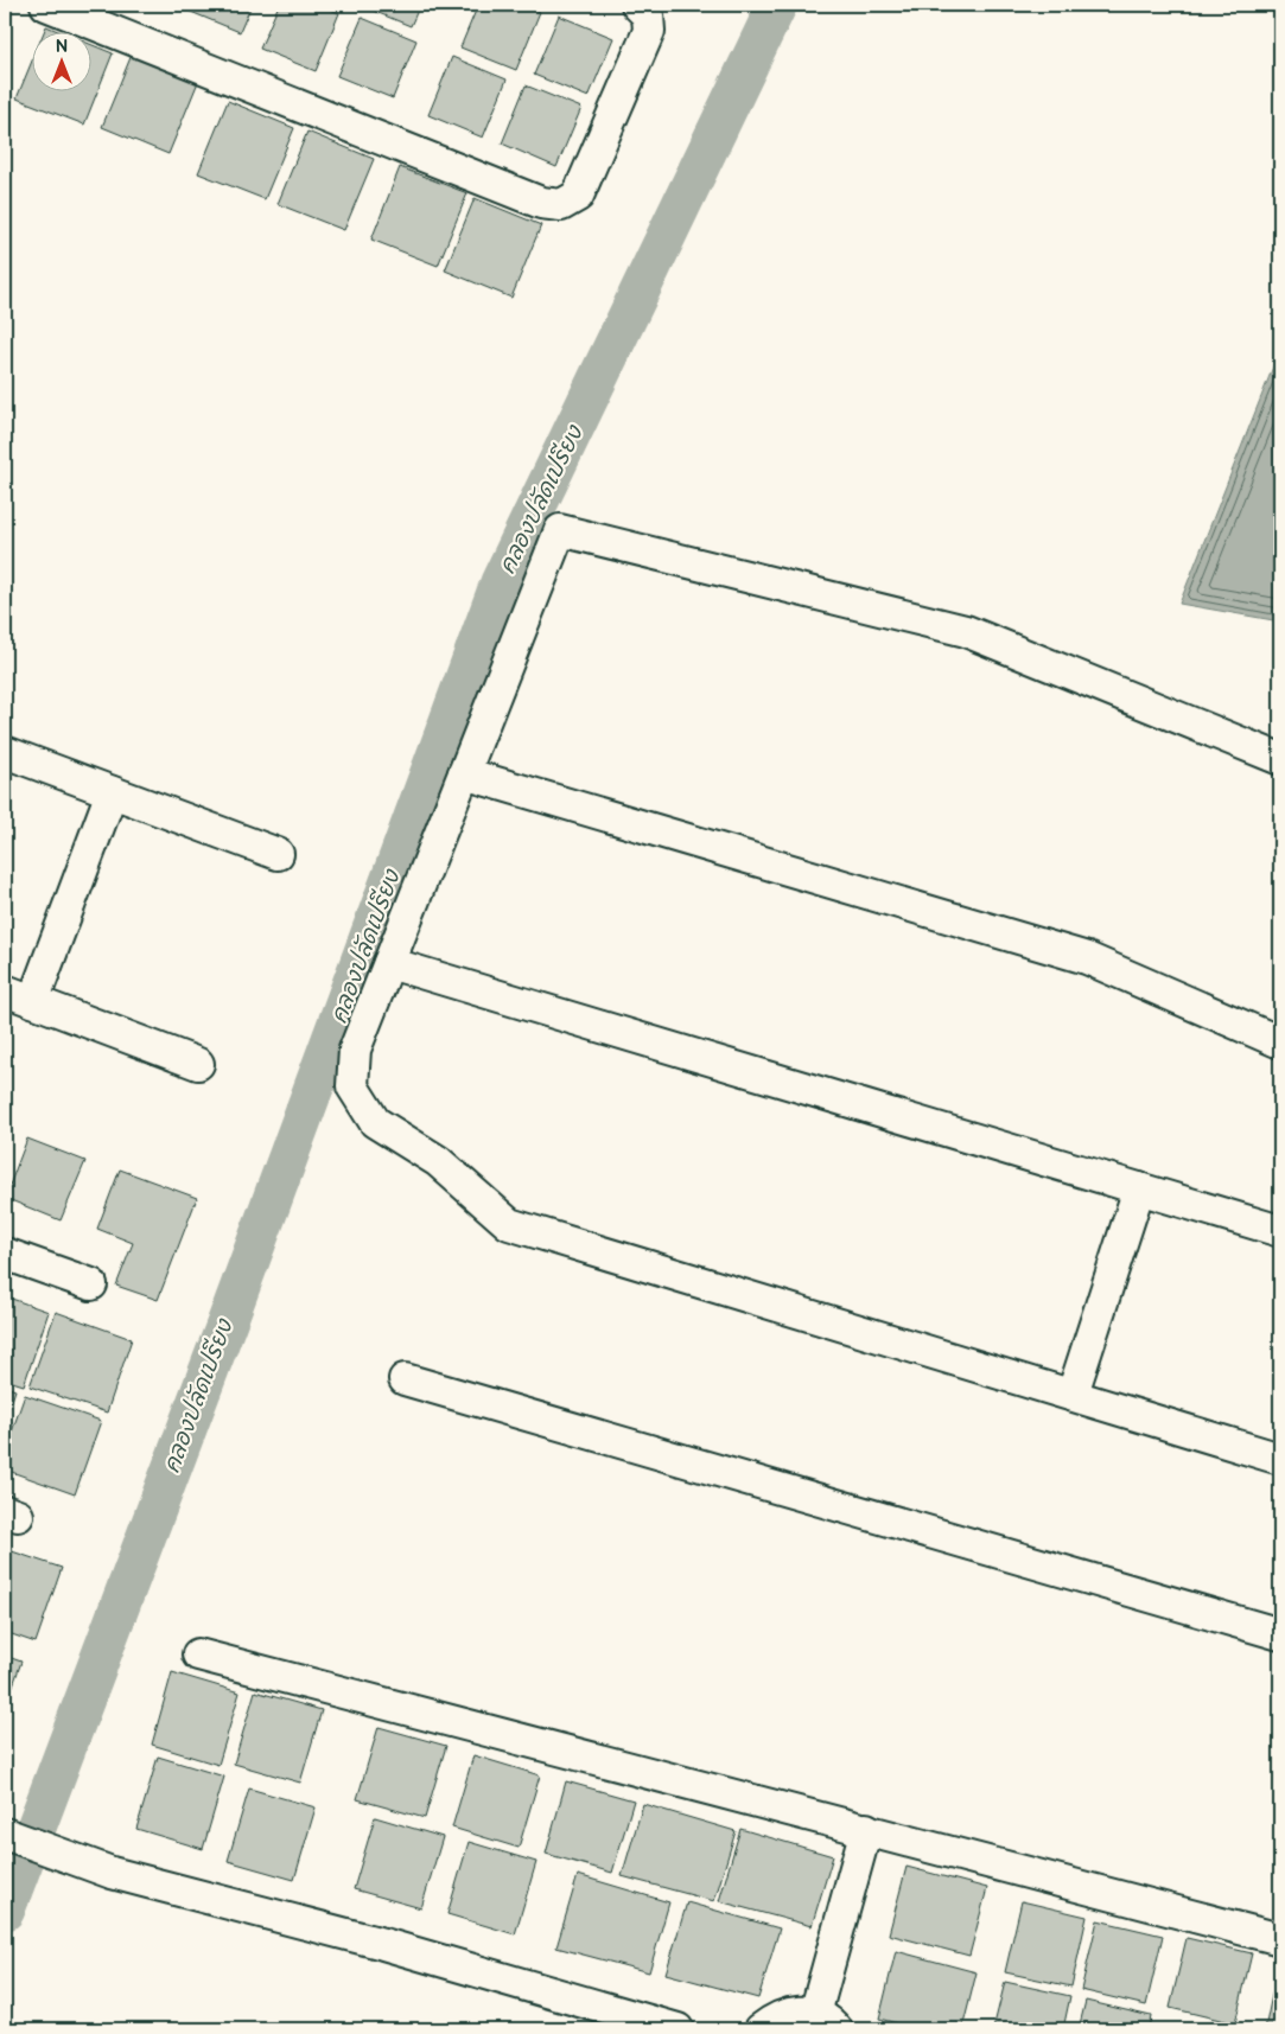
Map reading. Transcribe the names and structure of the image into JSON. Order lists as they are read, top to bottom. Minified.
{"water":["คลองปลัดเปรียง"],"north":"top"}
